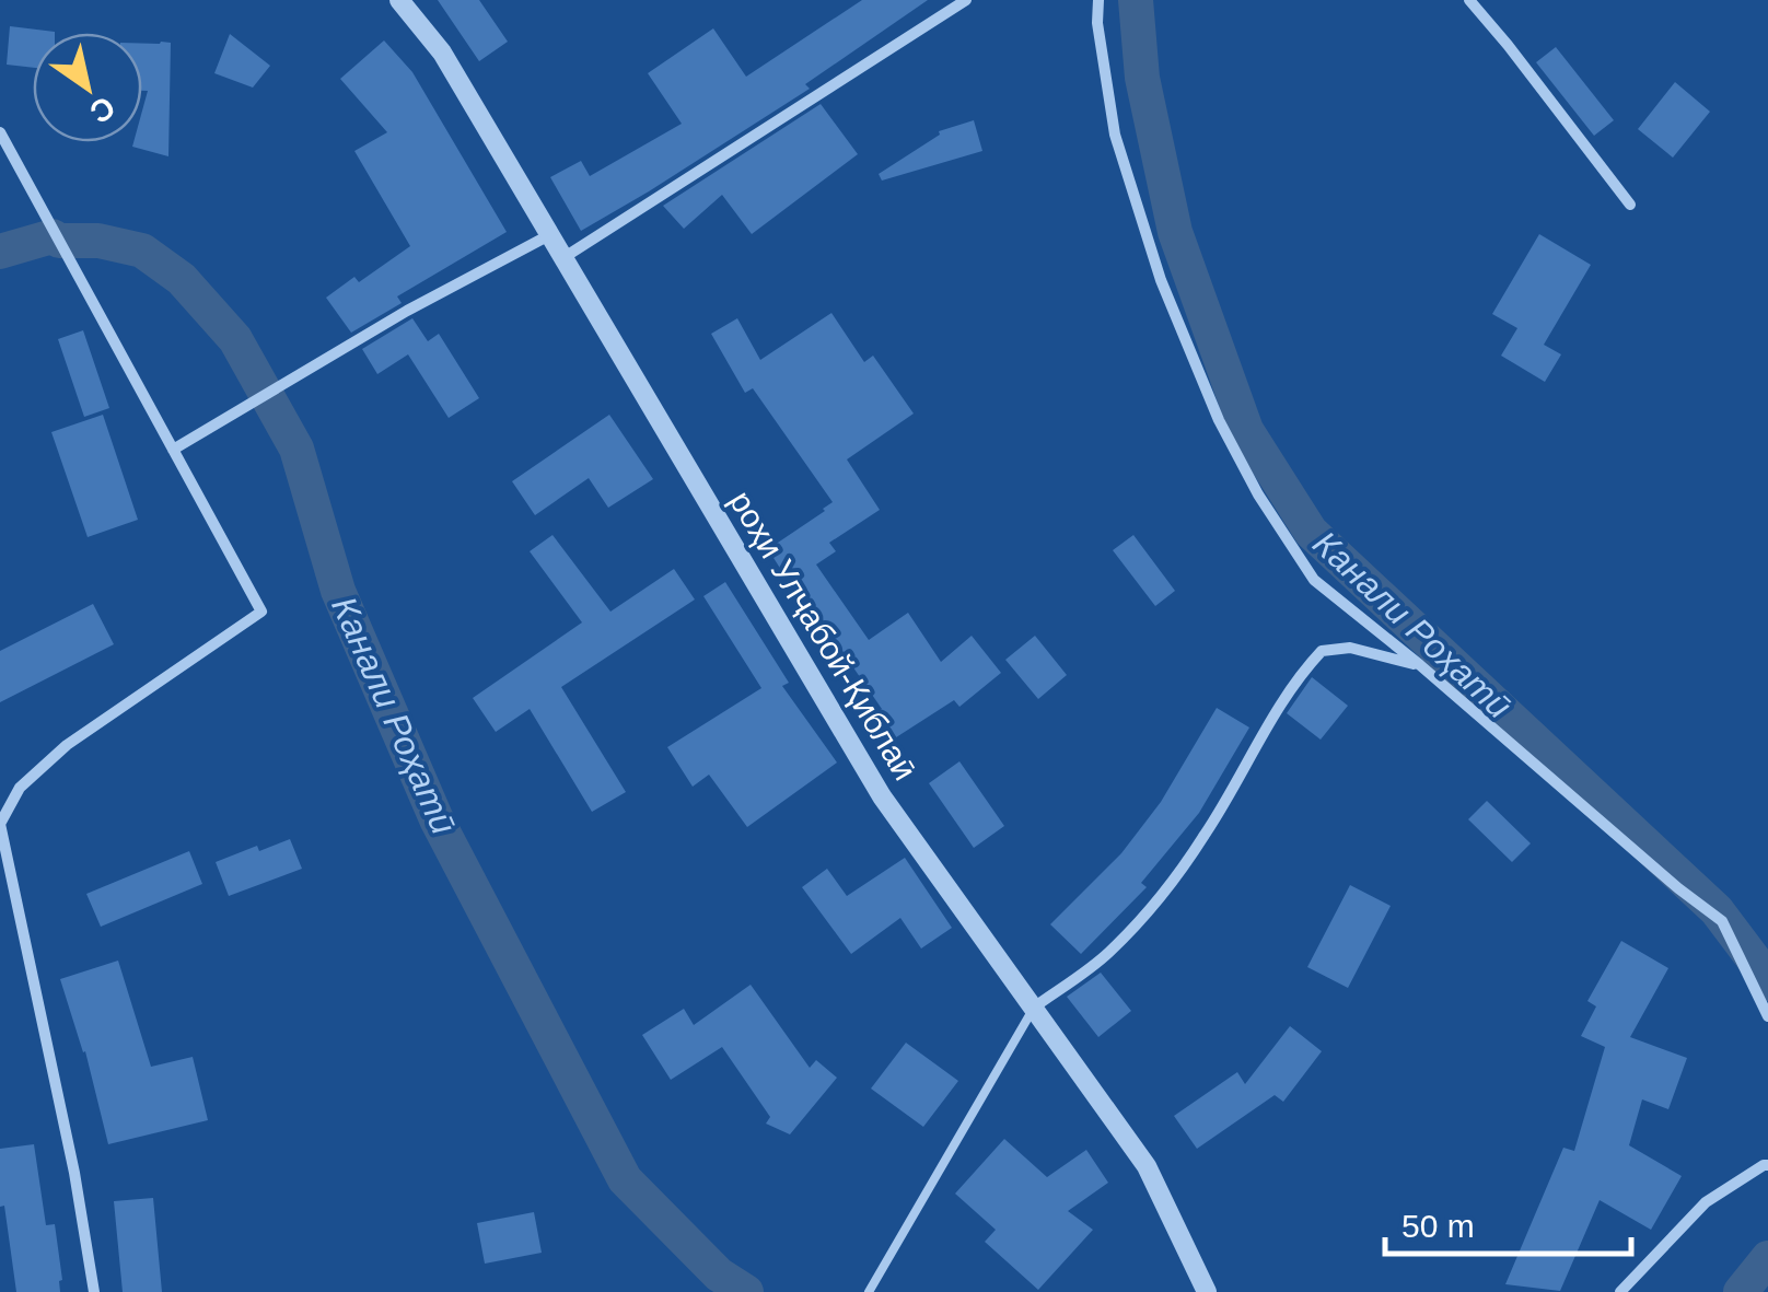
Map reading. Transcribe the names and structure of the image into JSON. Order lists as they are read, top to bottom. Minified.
{"streets":{"street":["роҳи Улҷабой-Қиблаӣ"]},"water":["Канали Роҳатӣ"],"scale_bar":"50 m","north":"bottom right"}
